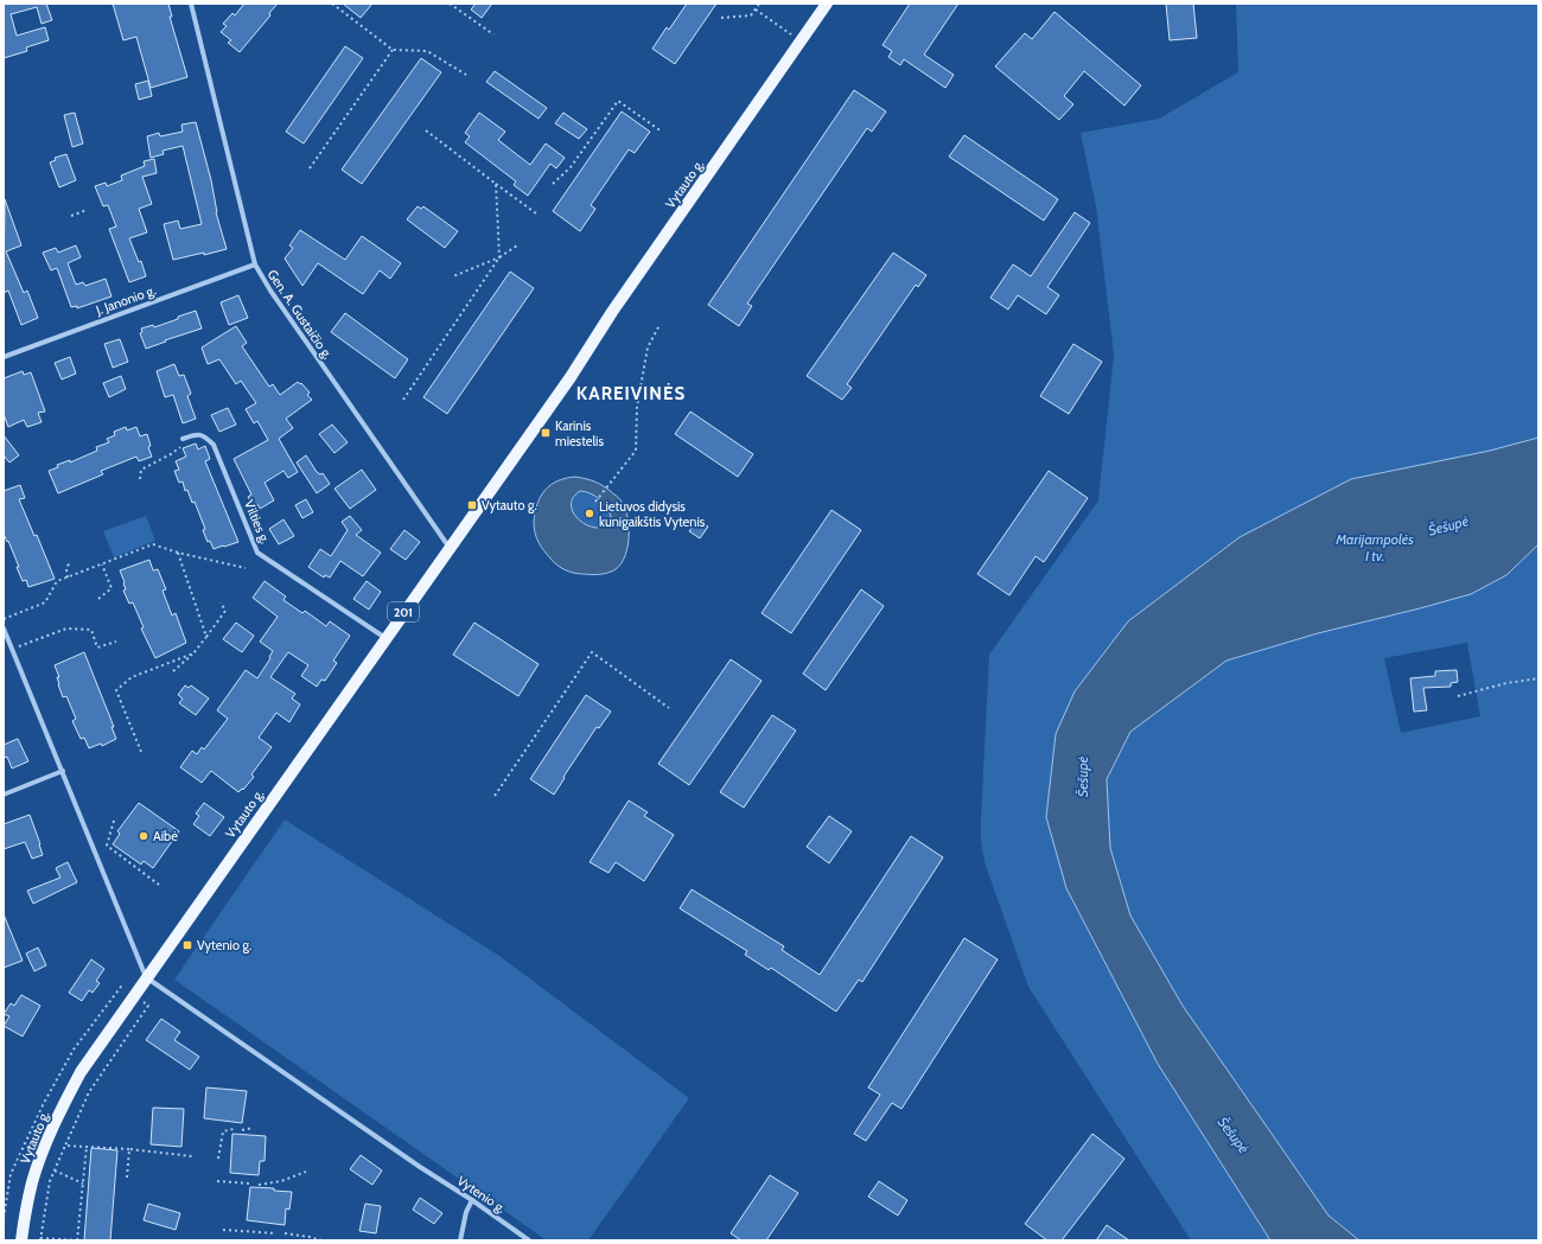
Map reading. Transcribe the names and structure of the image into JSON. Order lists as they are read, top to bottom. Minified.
{"streets":{"main road":["Vytauto g.","201"],"street":["J. Janonio g.","Gen. A. Gustaičio g.","Vilties g.","Vytenio g."]},"crossings":[["Vytauto g.","Gen. A. Gustaičio g."],["Vytauto g.","Vilties g."],["Vytauto g.","Vytenio g."],["J. Janonio g.","Gen. A. Gustaičio g."]],"districts":["KAREIVINĖS"],"water":["Šešupė","Marijampolės I tv."],"places":{"transit":["Karinis miestelis","Vytauto g.","Vytenio g."],"other":["Lietuvos didysis kunigaikštis Vytenis","Aibė"]}}
